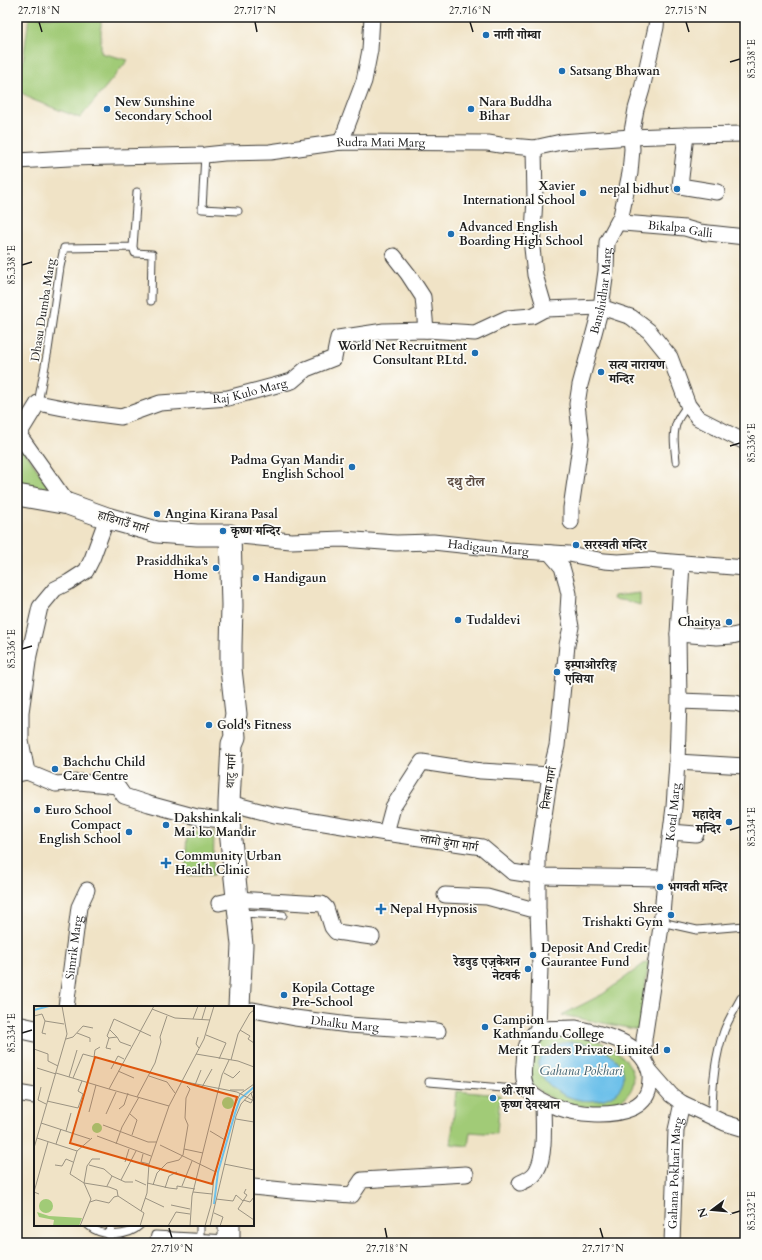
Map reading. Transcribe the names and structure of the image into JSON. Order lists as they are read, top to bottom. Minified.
{"streets":{"main road":["हाडिगाउँ मार्ग","थाटु मार्ग"],"street":["Rudra Mati Marg","Bikalpa Galli","Banshidhar Marg","Raj Kulo Marg","Hadigaun Marg","निल्मा मार्ग","Kotal Marg","लामो ढुंगा मार्ग","Simrik Marg","Dhalku Marg","Gahana Pokhari Marg"],"lane":["Dhasu Dumba Marg"]},"crossings":[["Rudra Mati Marg","Banshidhar Marg"],["Bikalpa Galli","Banshidhar Marg"],["Dhasu Dumba Marg","Raj Kulo Marg"],["हाडिगाउँ मार्ग","Hadigaun Marg"],["हाडिगाउँ मार्ग","थाटु मार्ग"],["Hadigaun Marg","थाटु मार्ग"],["Hadigaun Marg","निल्मा मार्ग"],["Hadigaun Marg","Kotal Marg"],["थाटु मार्ग","लामो ढुंगा मार्ग"],["निल्मा मार्ग","Kotal Marg"],["निल्मा मार्ग","लामो ढुंगा मार्ग"],["Kotal Marg","लामो ढुंगा मार्ग"]],"districts":["दथु टोल"],"water":["Gahana Pokhari"],"places":{"other":["नागी गोम्बा","Satsang Bhawan","New Sunshine Secondary School","Nara Buddha Bihar","nepal bidhut","Xavier International School","Advanced English Boarding High School","World Net Recruitment Consultant P.Ltd.","सत्य नारायण मन्दिर","Padma Gyan Mandir English School","Angina Kirana Pasal","कृष्ण मन्दिर","सरस्वती मन्दिर","Prasiddhika's Home","Handigaun","Tudaldevi","Chaitya","इम्पाओररिङ्ग एसिया","Gold's Fitness","Bachchu Child Care Centre","Euro School","महादेव मन्दिर","Dakshinkali Mai ko Mandir","Compact English School","भगवती मन्दिर","Shree Trishakti Gym","Deposit And Credit Gaurantee Fund","रेडवुड एजुकेशन नेटवर्क","Kopila Cottage Pre-School","Campion Kathmandu College","Merit Traders Private Limited","श्री राधा कृष्ण देवस्थान"],"health":["Community Urban Health Clinic","Nepal Hypnosis"]},"north":"left","coordinates":["27.718°N","27.717°N","27.716°N","27.715°N","85.338°E","85.336°E","85.334°E","85.332°E","27.719°N"]}
